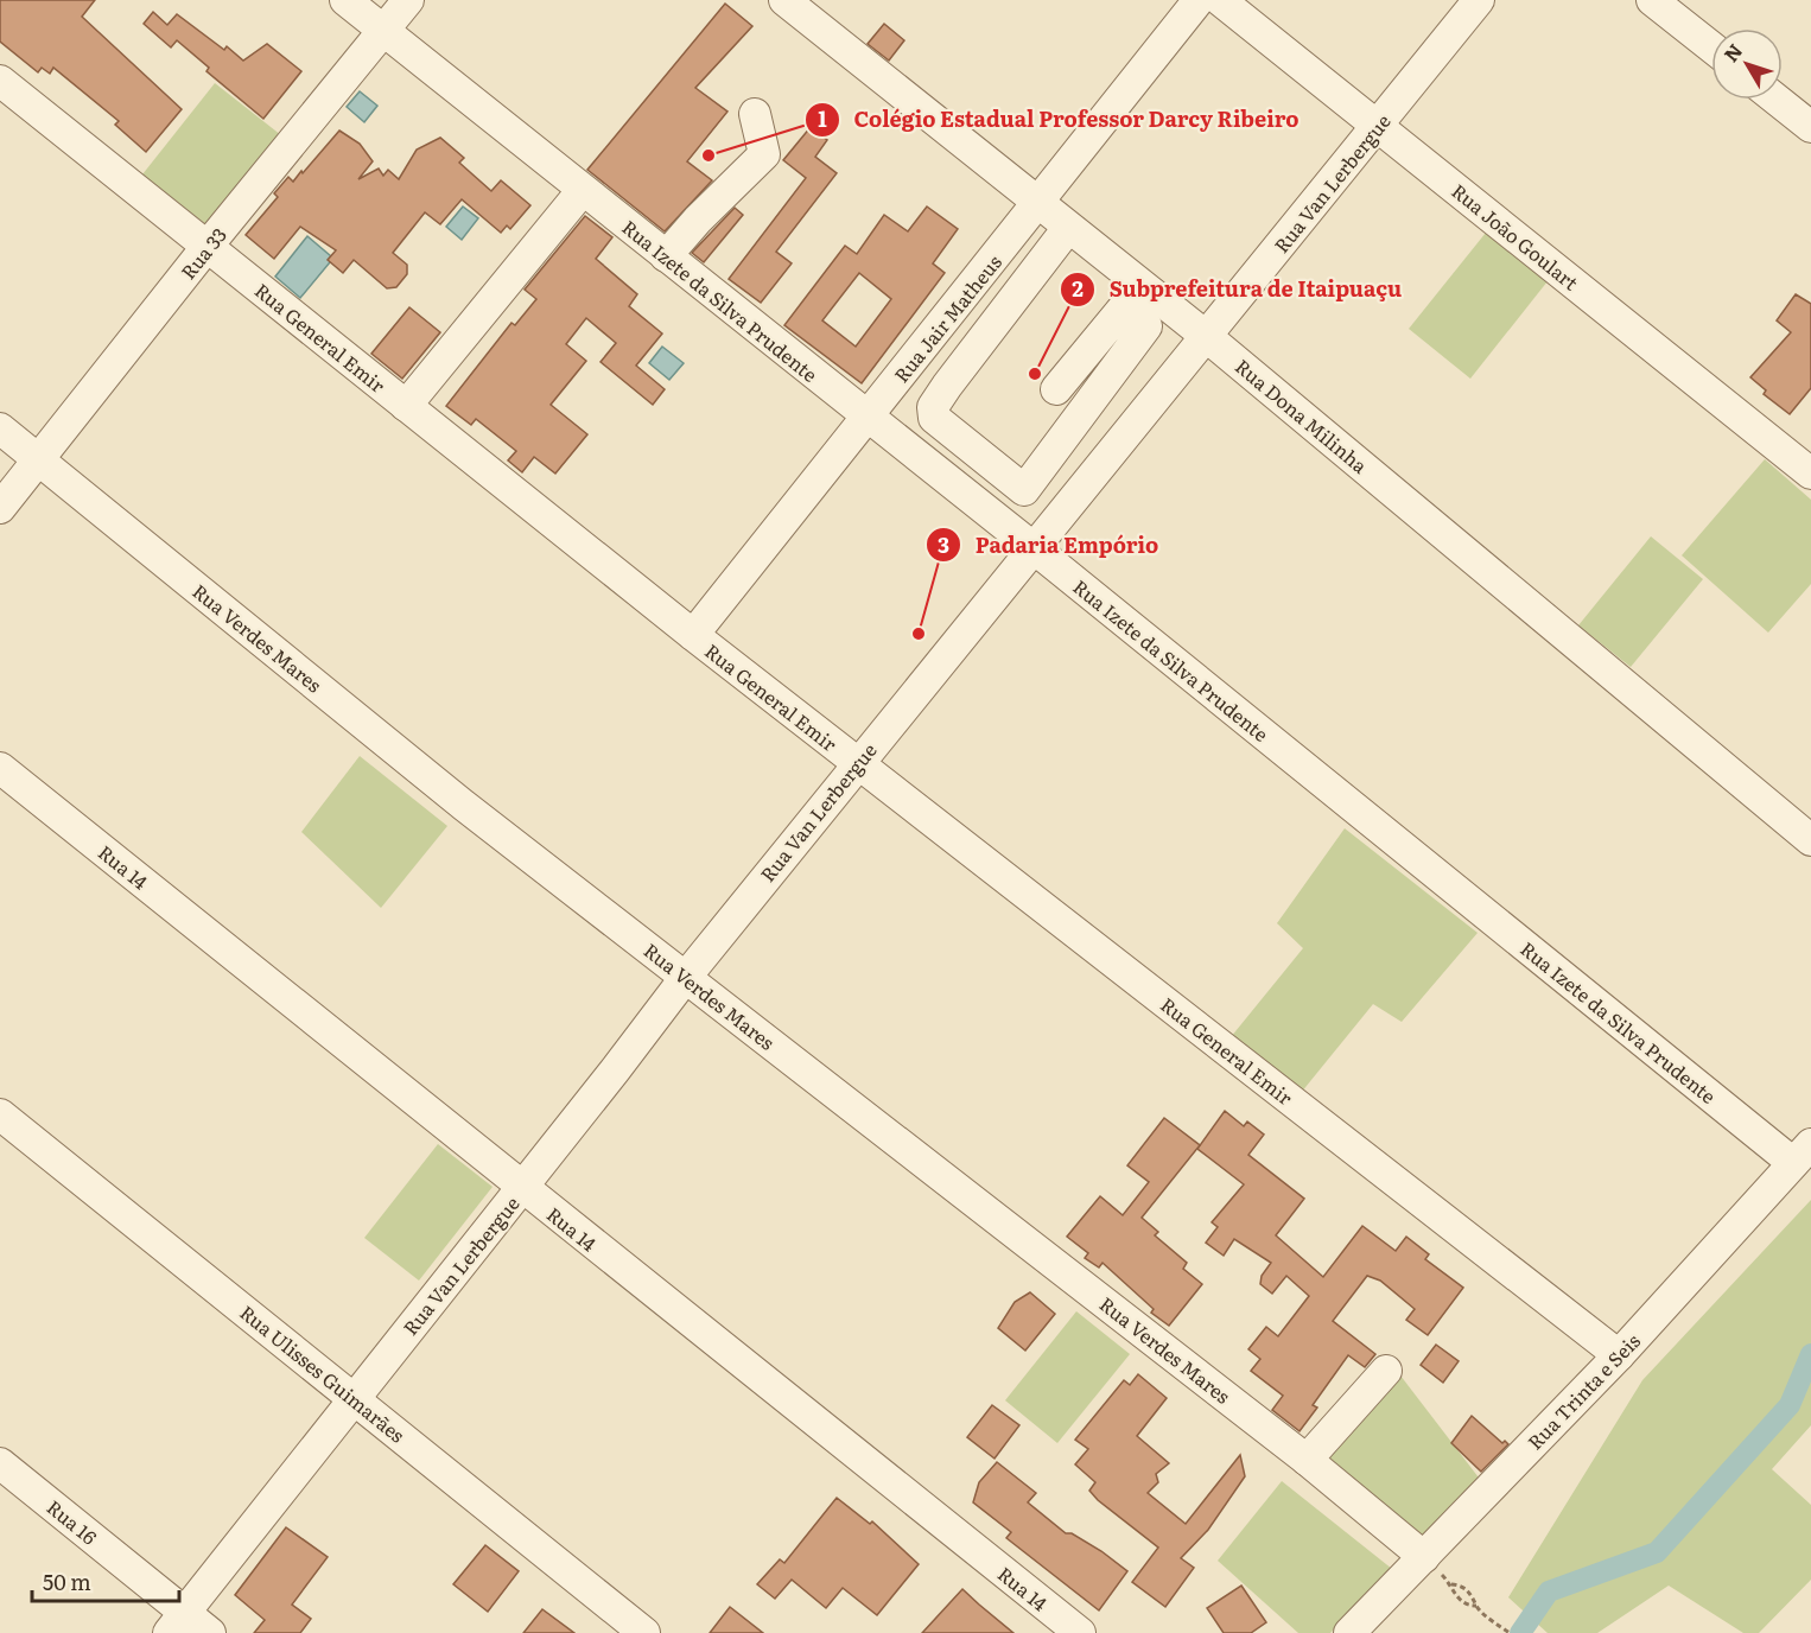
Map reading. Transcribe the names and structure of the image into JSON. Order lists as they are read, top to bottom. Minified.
{"streets":{"street":["Rua Van Lerbergue","Rua João Goulart","Rua 33","Rua Izete da Silva Prudente","Rua Jair Matheus","Rua General Emir","Rua Dona Milinha","Rua Verdes Mares","Rua 14","Rua Ulisses Guimarães","Rua Trinta e Seis","Rua 16"]},"crossings":[["Rua Van Lerbergue","Rua João Goulart"],["Rua Van Lerbergue","Rua Izete da Silva Prudente"],["Rua Van Lerbergue","Rua General Emir"],["Rua Van Lerbergue","Rua Dona Milinha"],["Rua Van Lerbergue","Rua Verdes Mares"],["Rua Van Lerbergue","Rua 14"],["Rua Van Lerbergue","Rua Ulisses Guimarães"],["Rua Van Lerbergue","Rua 16"],["Rua 33","Rua Izete da Silva Prudente"],["Rua 33","Rua General Emir"],["Rua 33","Rua Verdes Mares"],["Rua Izete da Silva Prudente","Rua Jair Matheus"],["Rua Izete da Silva Prudente","Rua Trinta e Seis"],["Rua Jair Matheus","Rua General Emir"],["Rua Jair Matheus","Rua Dona Milinha"],["Rua General Emir","Rua Trinta e Seis"],["Rua Verdes Mares","Rua Trinta e Seis"]],"places":["Colégio Estadual Professor Darcy Ribeiro","Subprefeitura de Itaipuaçu","Padaria Empório"],"scale_bar":"50 m","north":"top left"}
